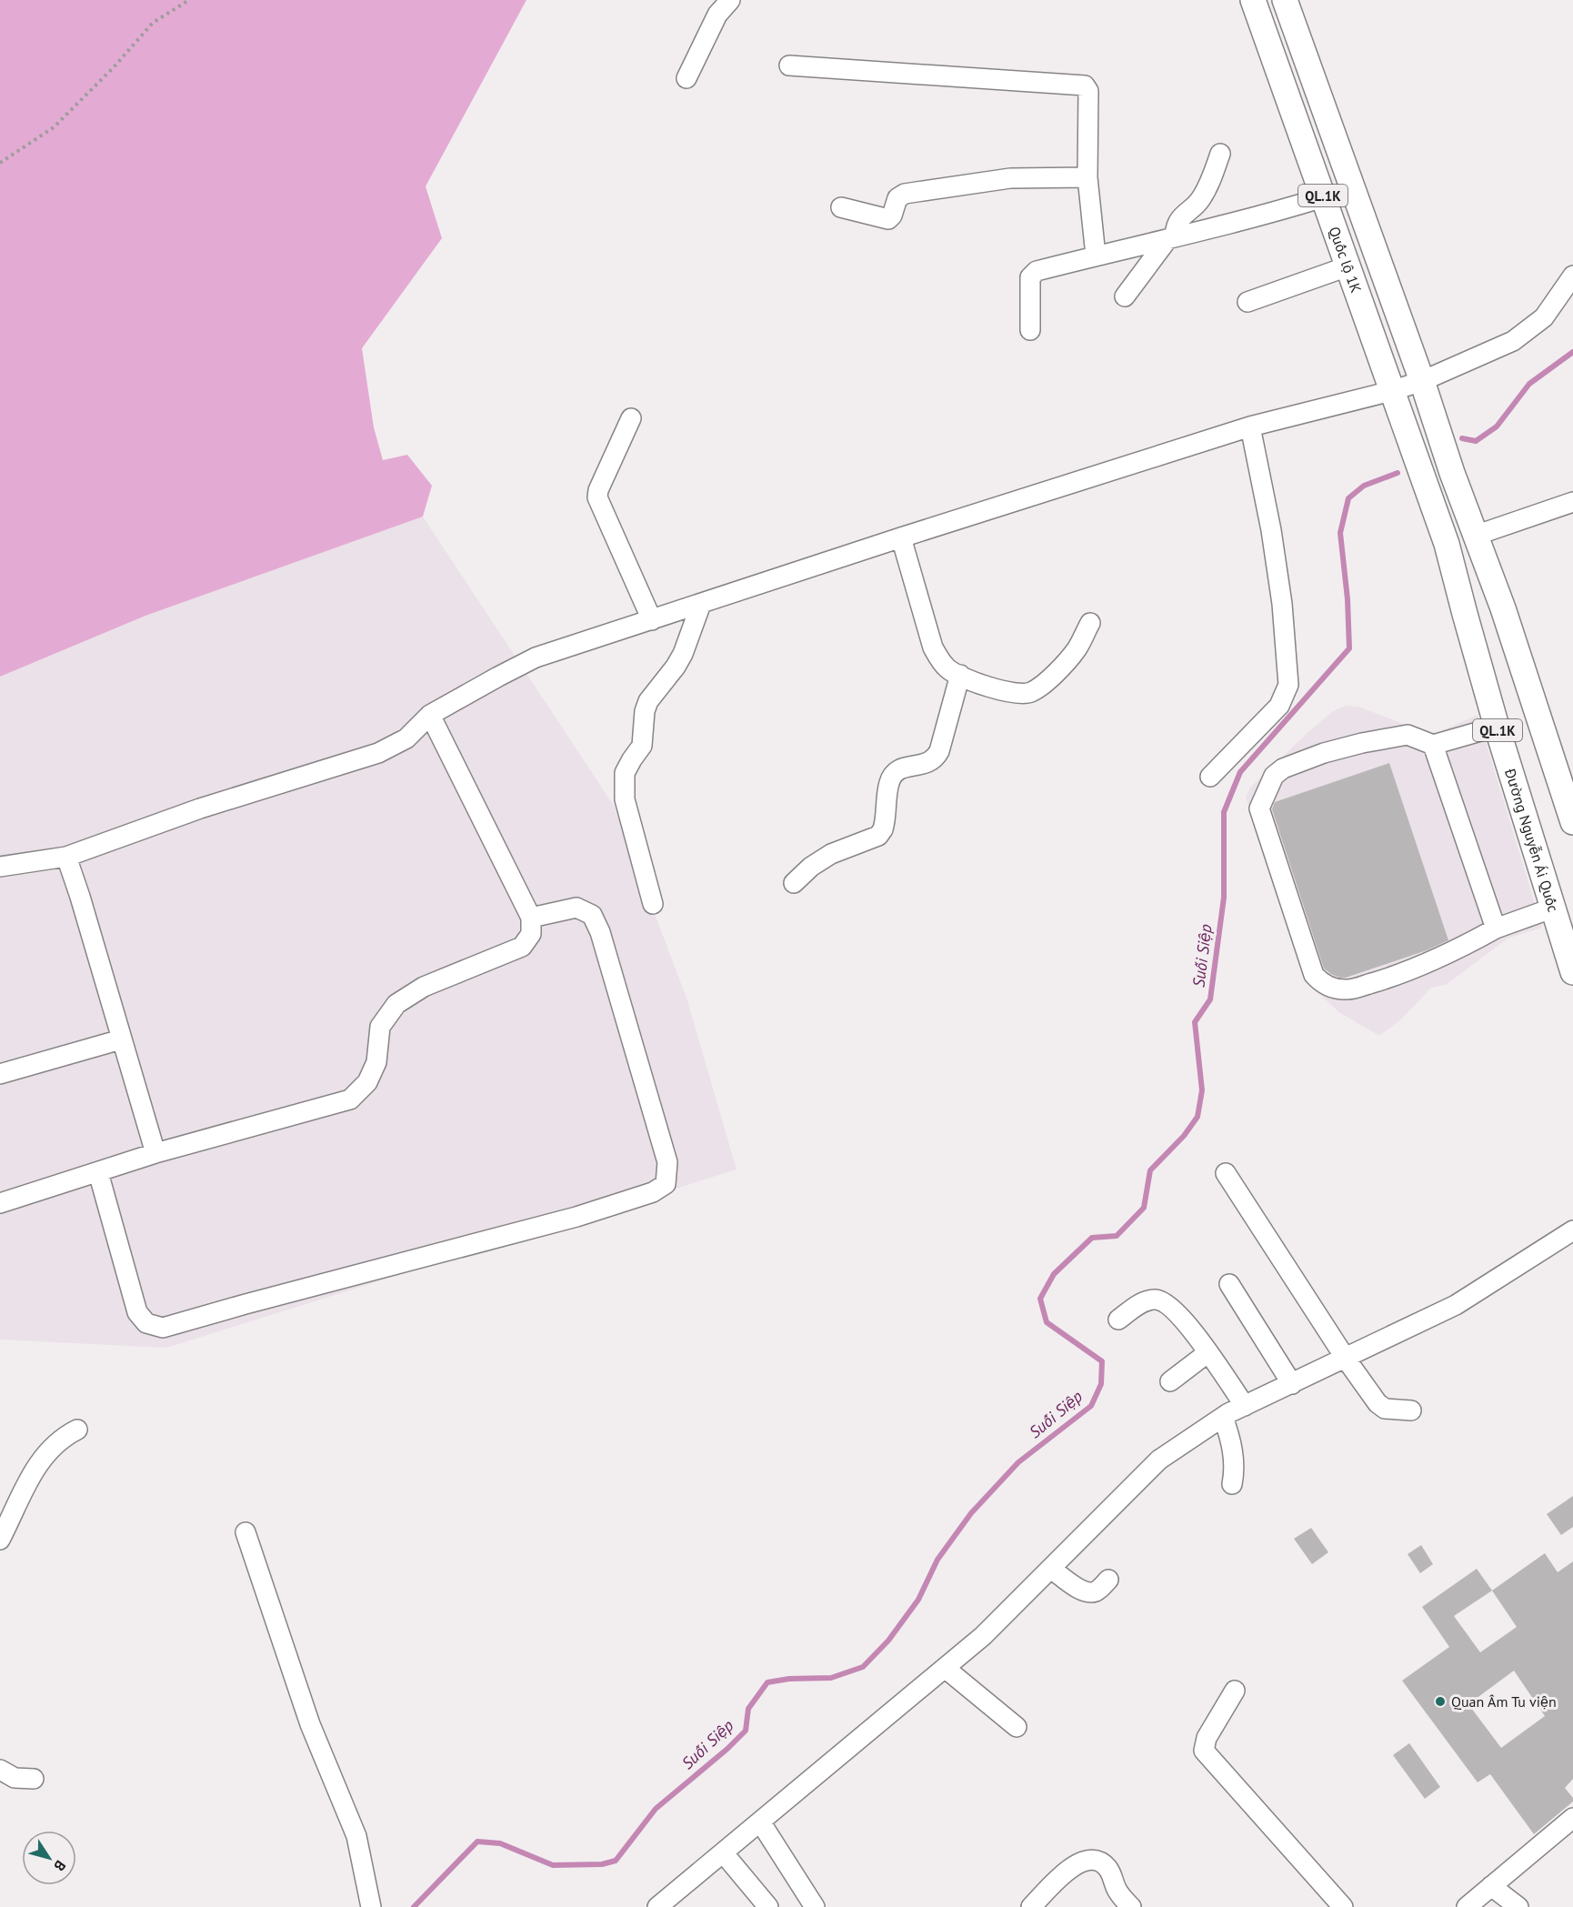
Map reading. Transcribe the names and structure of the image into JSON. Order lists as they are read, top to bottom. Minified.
{"streets":{"main road":["QL.1K","Quốc lộ 1K","Đường Nguyễn Ái Quốc"]},"crossings":[["QL.1K","Quốc lộ 1K"],["Quốc lộ 1K","Đường Nguyễn Ái Quốc"]],"water":["Suối Siệp"],"places":["Quan Âm Tu viện"],"north":"bottom right"}
